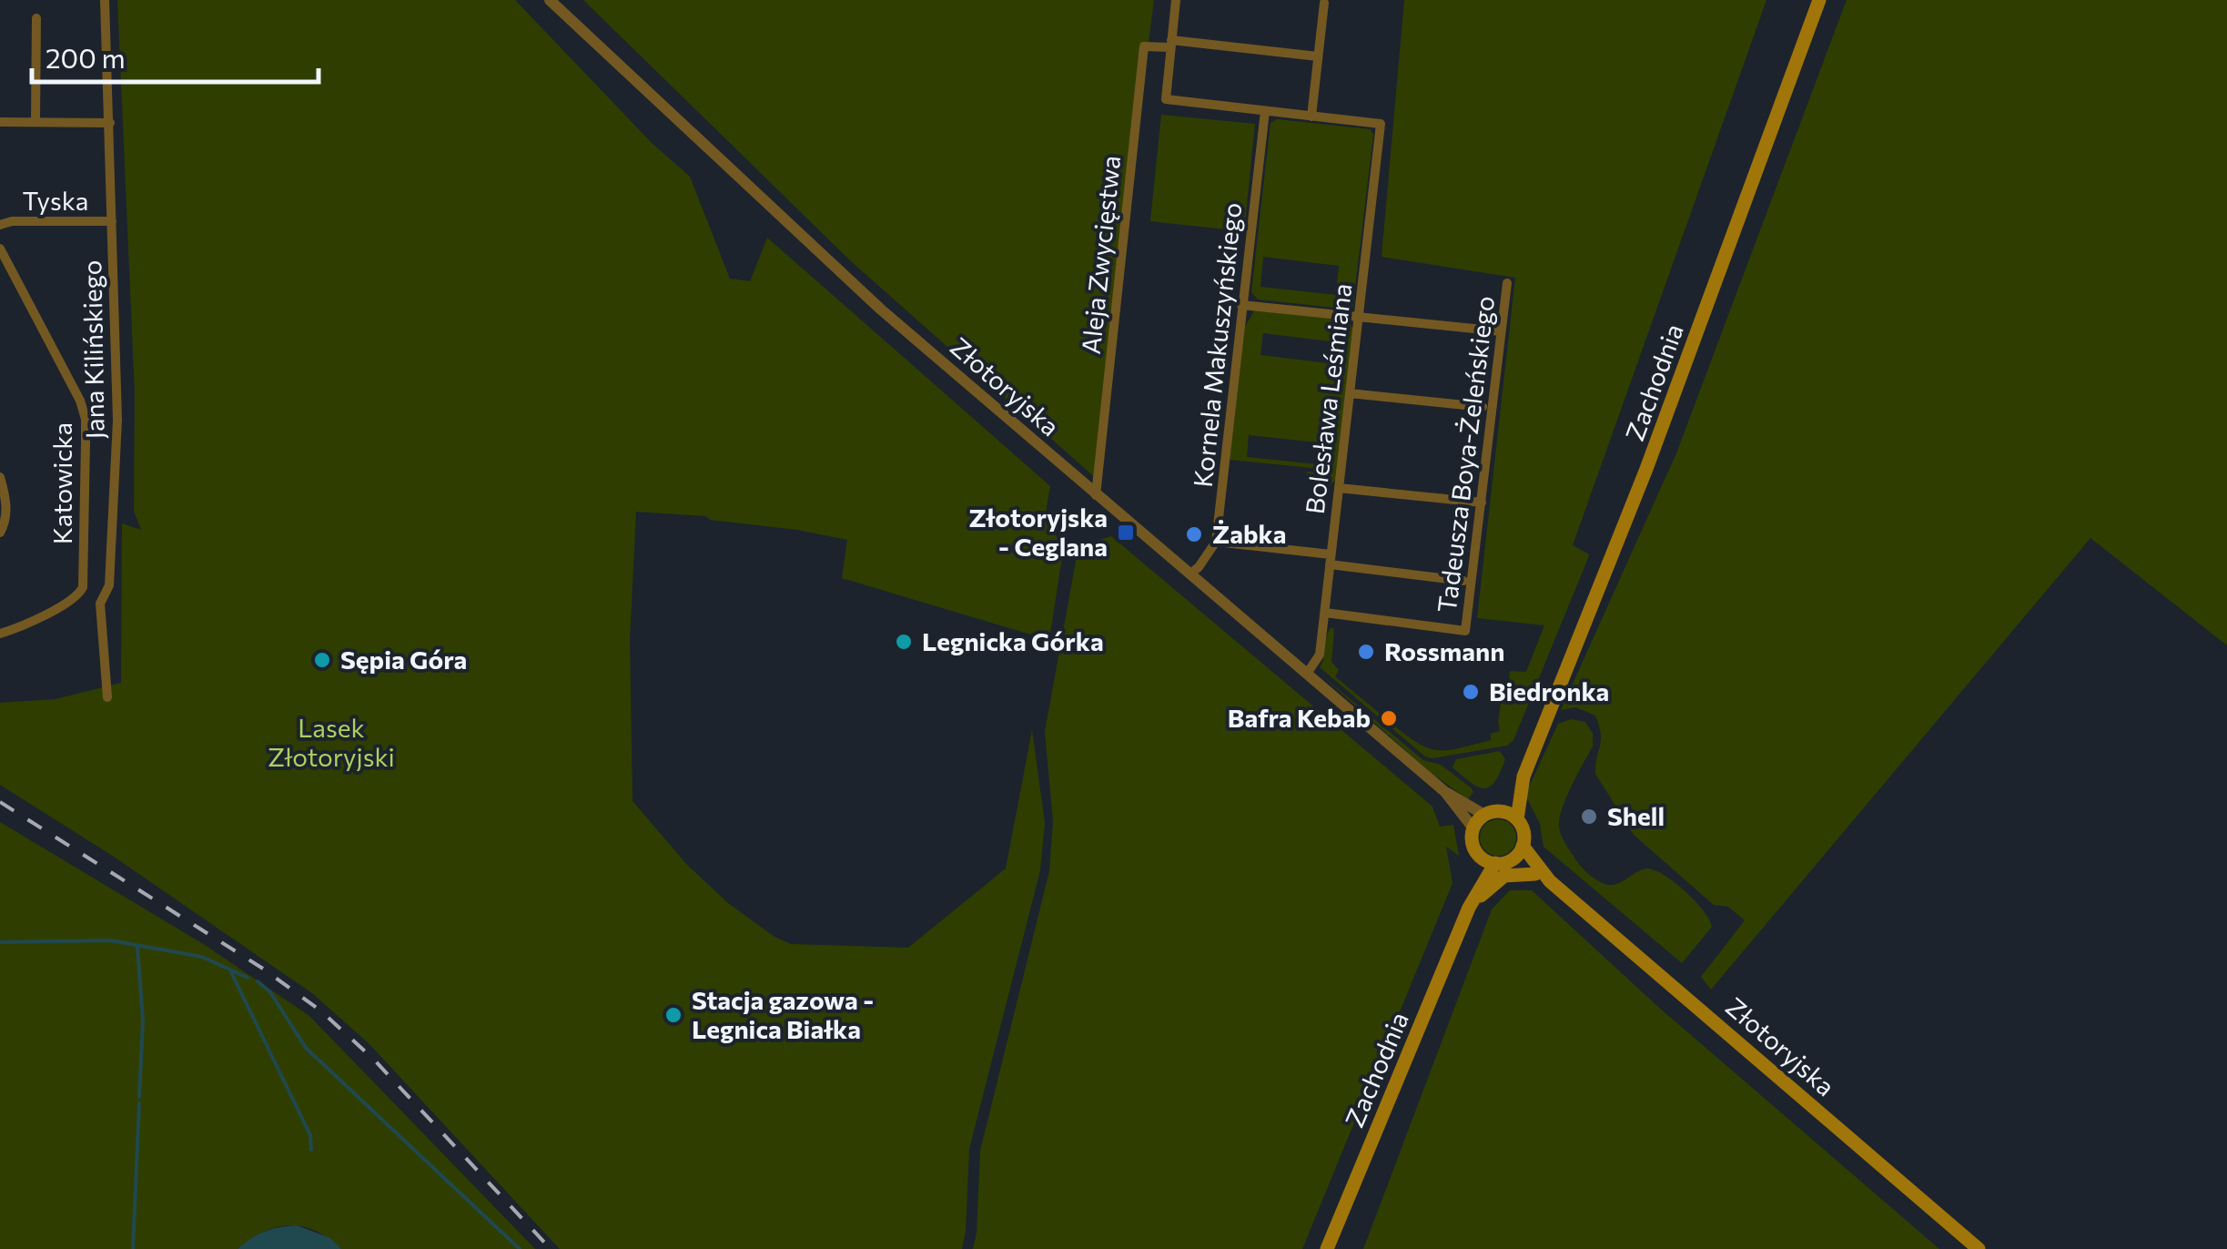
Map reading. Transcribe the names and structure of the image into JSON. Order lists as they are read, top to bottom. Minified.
{"streets":{"main road":["Zachodnia","Złotoryjska"],"street":["Tyska","Aleja Zwycięstwa","Kornela Makuszyńskiego","Jana Kilińskiego","Bolesława Leśmiana","Tadeusza Boya-Żeleńskiego","Katowicka"]},"crossings":[["Tyska","Jana Kilińskiego"],["Aleja Zwycięstwa","Złotoryjska"],["Zachodnia","Złotoryjska"],["Złotoryjska","Bolesława Leśmiana"],["Bolesława Leśmiana","Tadeusza Boya-Żeleńskiego"]],"parks":["Lasek Złotoryjski"],"places":{"transit":["Złotoryjska - Ceglana"],"other":["Żabka","Legnicka Górka","Rossmann","Sępia Góra","Biedronka","Bafra Kebab","Shell","Stacja gazowa - Legnica Białka"]},"scale_bar":"200 m"}
